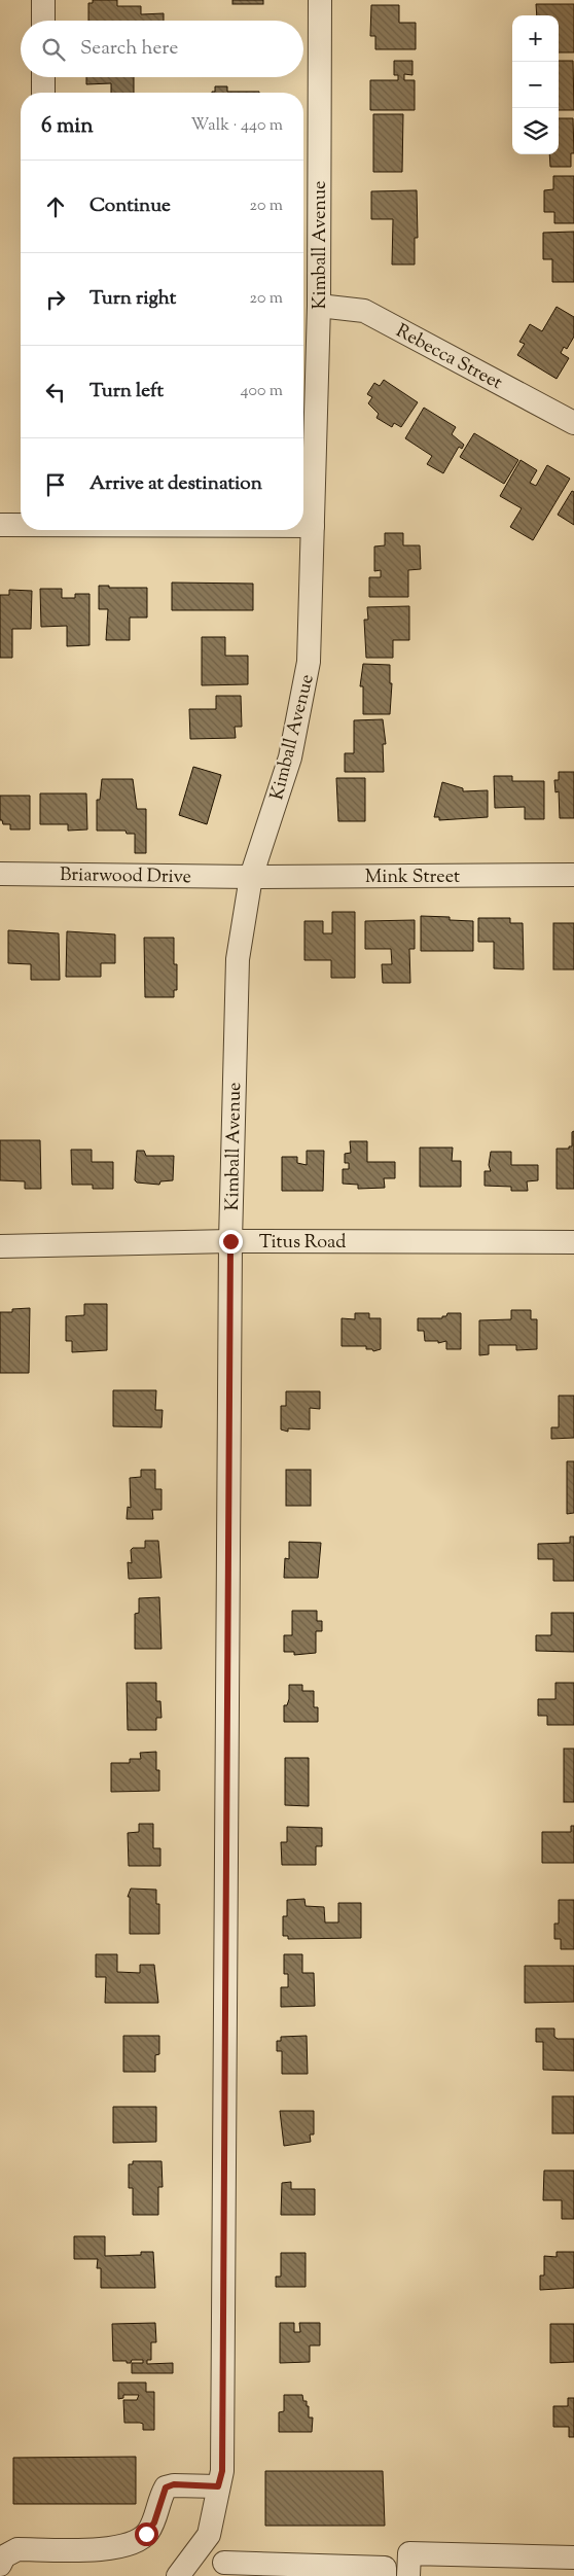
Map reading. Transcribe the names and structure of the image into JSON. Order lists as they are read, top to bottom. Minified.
{"streets":{"street":["Kimball Avenue","Rebecca Street","Briarwood Drive","Mink Street","Titus Road"]},"crossings":[["Kimball Avenue","Rebecca Street"],["Kimball Avenue","Briarwood Drive"],["Kimball Avenue","Mink Street"],["Kimball Avenue","Titus Road"],["Briarwood Drive","Mink Street"]],"page":{"map_buttons":["+","−"],"search":"Search here","heading":["6 min","Walk · 440 m"],"list":[["Continue","20 m"],["Turn right","20 m"],["Turn left","400 m"],"Arrive at destination"]}}
